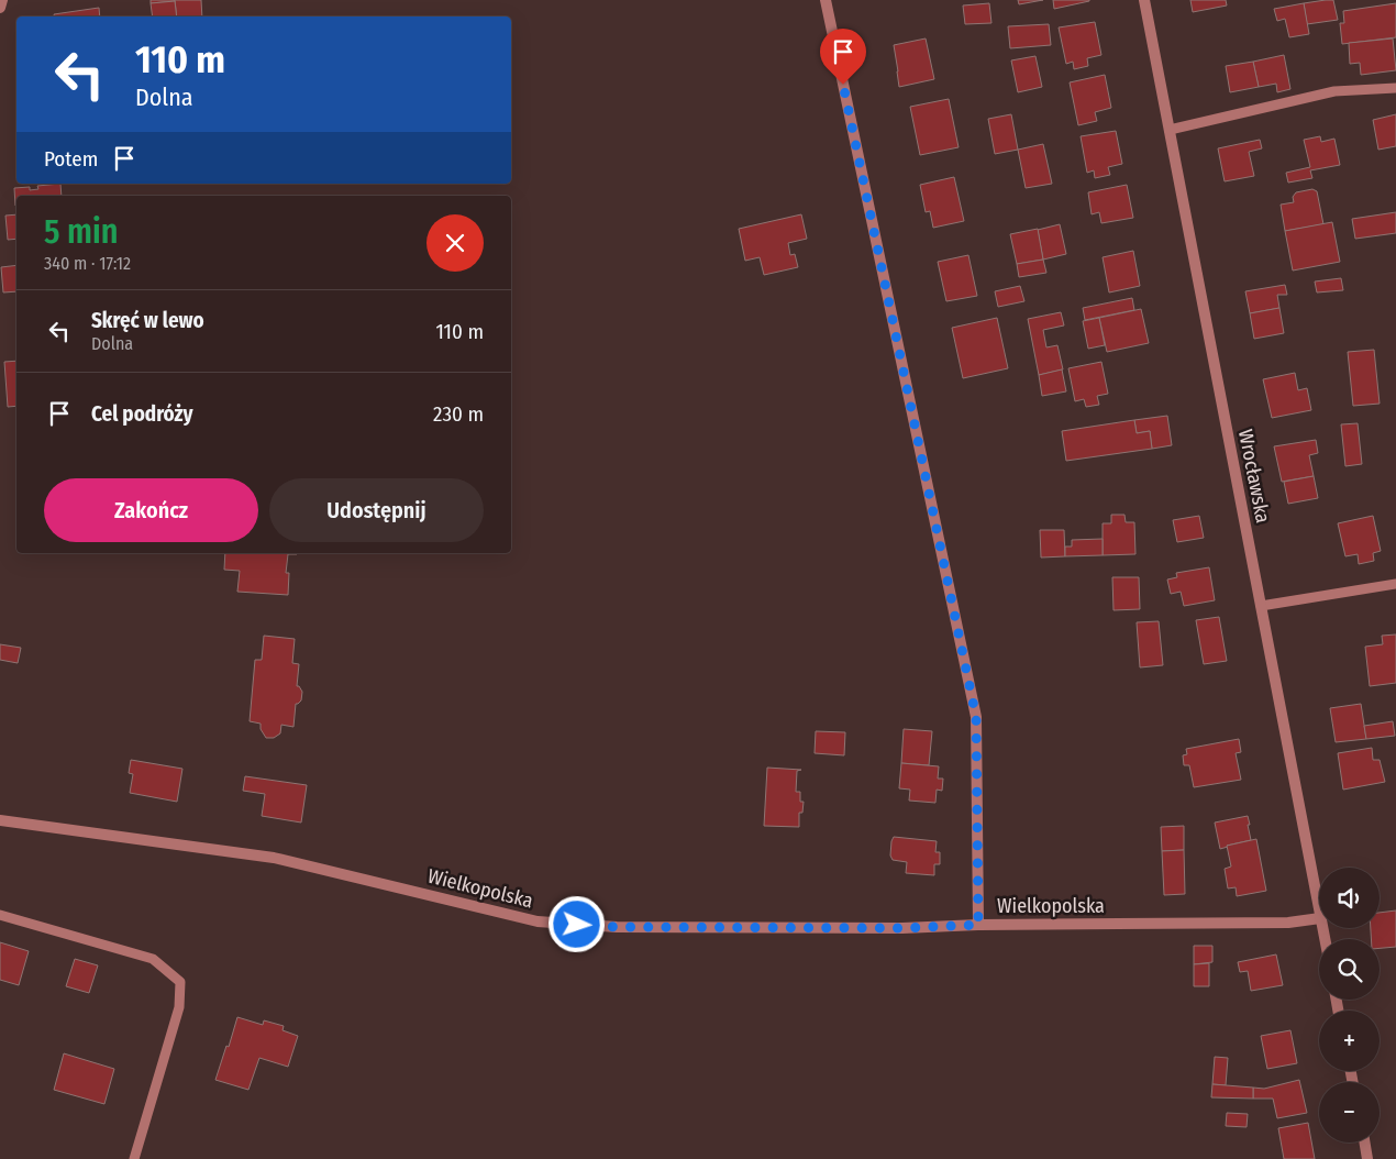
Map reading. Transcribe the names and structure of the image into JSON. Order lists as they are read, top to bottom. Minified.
{"streets":{"street":["Wrocławska","Wielkopolska"]},"page":{"turn":["110 m","Dolna"],"then":"Potem","heading":["5 min","340 m · 17:12"],"list":[{"name":"Skręć w lewo","note":"Dolna","value":"110 m"},{"name":"Cel podróży","value":"230 m"}],"buttons":["Zakończ","Udostępnij"],"map_buttons":["+","−"]}}
